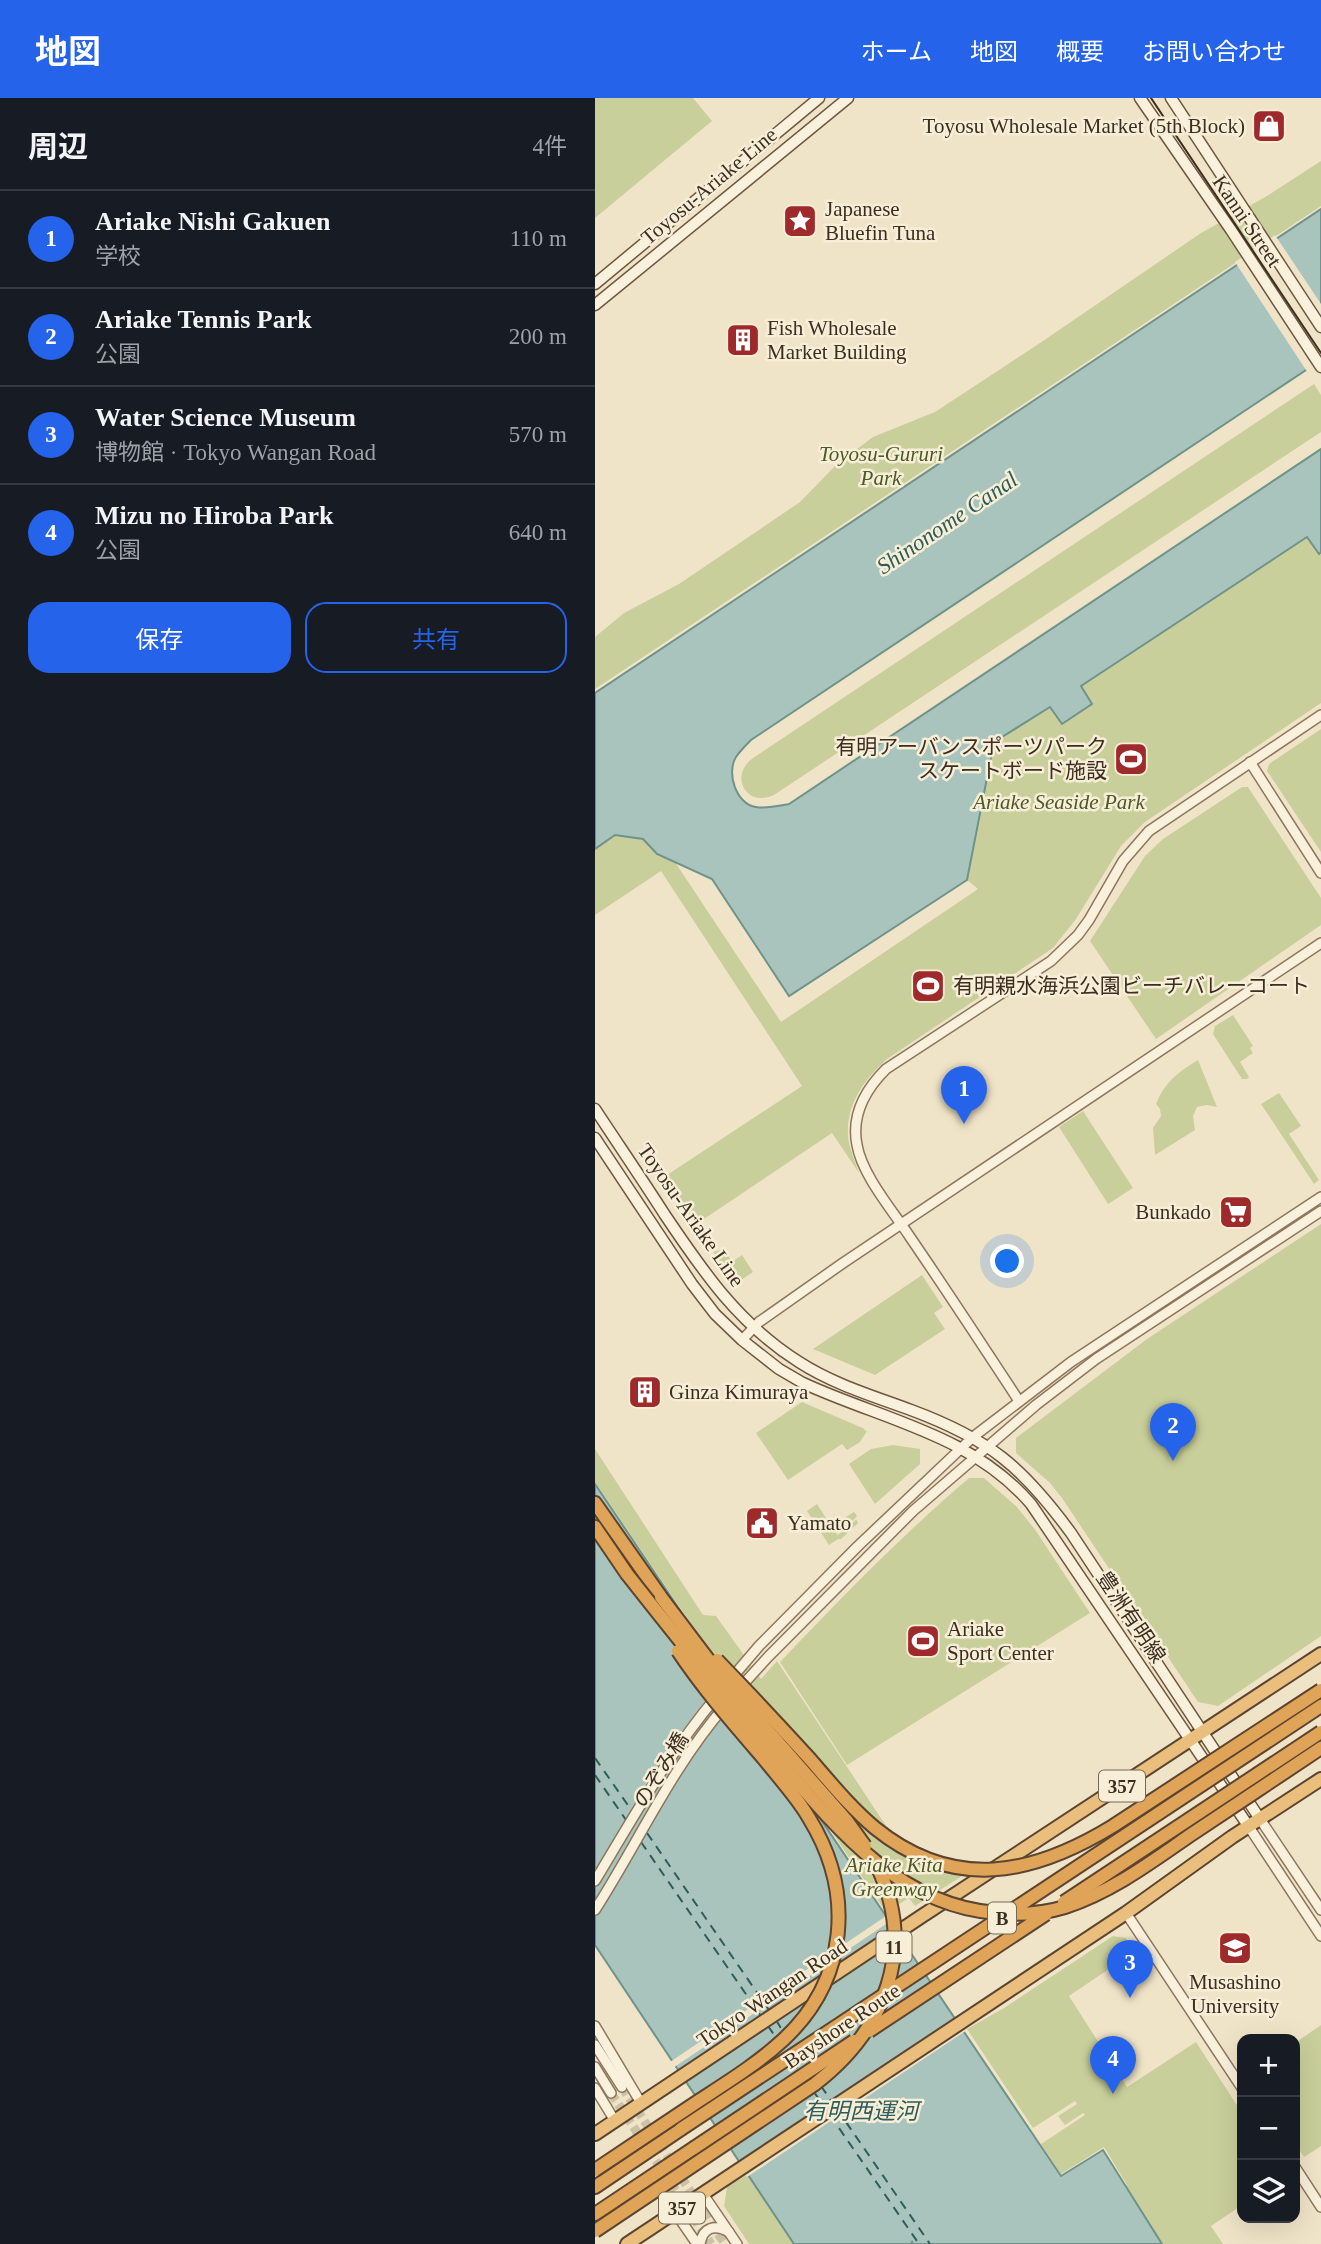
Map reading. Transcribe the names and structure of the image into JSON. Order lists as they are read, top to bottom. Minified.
{"streets":{"highway":["357","B","11","Tokyo Wangan Road","Bayshore Route"],"main road":["Toyosu-Ariake Line","Kanni Street","豊洲有明線"],"street":["のぞみ橋"]},"crossings":[["Toyosu-Ariake Line","豊洲有明線"],["Toyosu-Ariake Line","のぞみ橋"],["豊洲有明線","のぞみ橋"],["豊洲有明線","357"],["豊洲有明線","Tokyo Wangan Road"]],"water":["Shinonome Canal","有明西運河"],"parks":["Toyosu-Gururi Park","Ariake Seaside Park","Ariake Kita Greenway"],"places":{"shop":["Toyosu Wholesale Market (5th Block)"],"place":["Japanese Bluefin Tuna"],"building":["Fish Wholesale Market Building","Ginza Kimuraya"],"sports":["有明アーバンスポーツパーク スケートボード施設","有明親水海浜公園ビーチバレーコート","Ariake Sport Center"],"supermarket":["Bunkado"],"public building":["Yamato"],"school or university":["Musashino University"]},"page":{"header":"地図","nav":["ホーム","地図","概要","お問い合わせ"],"heading":["周辺","4件"],"list":[{"mark":"1","name":"Ariake Nishi Gakuen","note":"学校","value":"110 m"},{"mark":"2","name":"Ariake Tennis Park","note":"公園","value":"200 m"},{"mark":"3","name":"Water Science Museum","note":"博物館 · Tokyo Wangan Road","value":"570 m"},{"mark":"4","name":"Mizu no Hiroba Park","note":"公園","value":"640 m"}],"buttons":["保存","共有"],"pins":["1","2","3","4"],"map_buttons":["+","−"]}}
